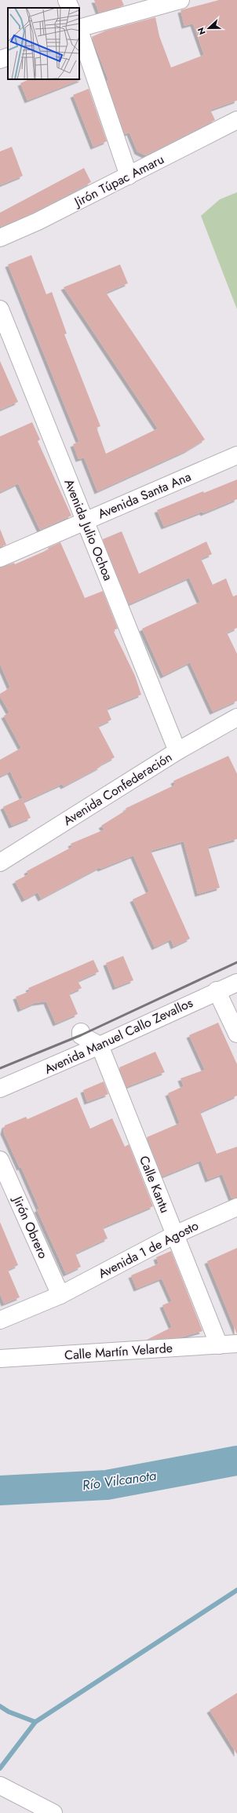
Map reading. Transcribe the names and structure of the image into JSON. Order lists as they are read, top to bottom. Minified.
{"streets":{"main road":["Jirón Túpac Amaru","Avenida Santa Ana","Avenida Julio Ochoa","Avenida Confederación","Avenida Manuel Callo Zevallos","Calle Kantu","Jirón Obrero","Avenida 1 de Agosto","Calle Martín Velarde"]},"crossings":[["Avenida Santa Ana","Avenida Julio Ochoa"],["Avenida Julio Ochoa","Avenida Confederación"],["Avenida Manuel Callo Zevallos","Calle Kantu"],["Calle Kantu","Avenida 1 de Agosto"],["Calle Kantu","Calle Martín Velarde"],["Jirón Obrero","Avenida 1 de Agosto"]],"water":["Río Vilcanota"],"north":"left"}
